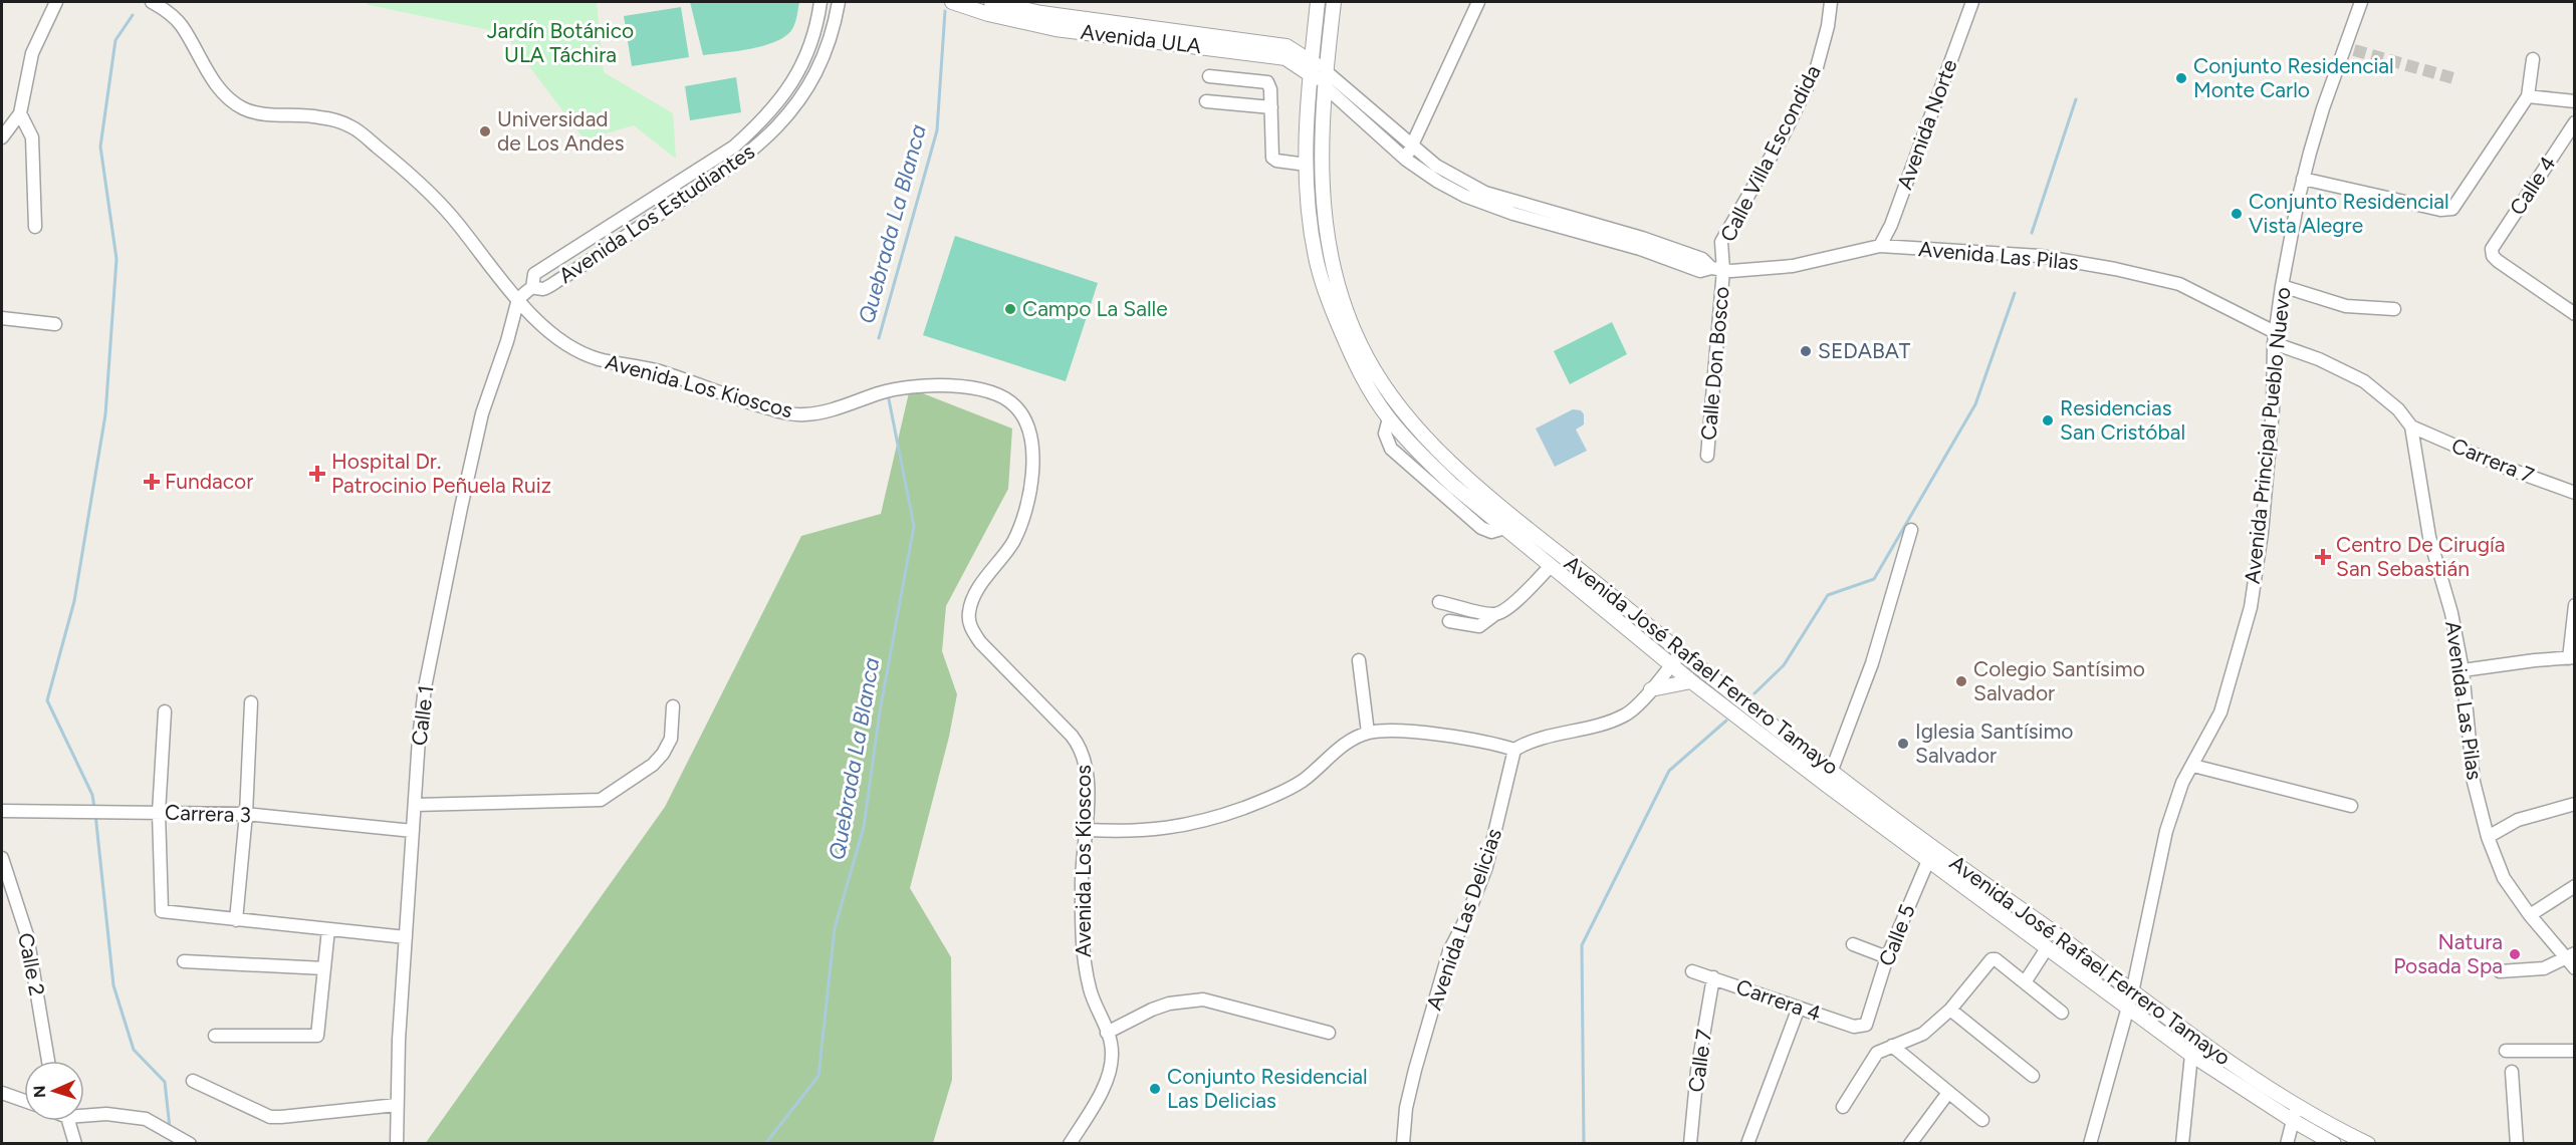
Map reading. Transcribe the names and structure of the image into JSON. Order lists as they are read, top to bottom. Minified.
{"streets":{"street":["Avenida ULA","Avenida Norte","Calle Villa Escondida","Calle 4","Avenida Los Estudiantes","Avenida Las Pilas","Calle Don Bosco","Avenida Los Kioscos","Avenida Principal Pueblo Nuevo","Carrera 7","Avenida José Rafael Ferrero Tamayo","Calle 1","Carrera 3","Avenida Las Delicias","Calle 5","Calle 2","Carrera 4","Calle 7"]},"crossings":[["Avenida ULA","Avenida Las Pilas"],["Avenida ULA","Avenida José Rafael Ferrero Tamayo"],["Avenida Norte","Avenida Las Pilas"],["Calle Villa Escondida","Avenida Las Pilas"],["Calle Villa Escondida","Calle Don Bosco"],["Avenida Los Estudiantes","Avenida Los Kioscos"],["Avenida Los Estudiantes","Calle 1"],["Avenida Las Pilas","Calle Don Bosco"],["Avenida Las Pilas","Avenida Principal Pueblo Nuevo"],["Avenida Las Pilas","Carrera 7"],["Avenida Las Pilas","Avenida José Rafael Ferrero Tamayo"],["Avenida Los Kioscos","Calle 1"],["Avenida Principal Pueblo Nuevo","Avenida José Rafael Ferrero Tamayo"],["Avenida José Rafael Ferrero Tamayo","Calle 5"],["Calle 1","Carrera 3"],["Calle 5","Carrera 4"],["Carrera 4","Calle 7"]],"water":["Quebrada La Blanca"],"parks":["Jardín Botánico ULA Táchira"],"places":{"other":["Conjunto Residencial Monte Carlo","Universidad de Los Andes","Conjunto Residencial Vista Alegre","Campo La Salle","SEDABAT","Residencias San Cristóbal","Colegio Santísimo Salvador","Iglesia Santísimo Salvador","Natura Posada Spa","Conjunto Residencial Las Delicias"],"health":["Hospital Dr. Patrocinio Peñuela Ruiz","Fundacor","Centro De Cirugía San Sebastián"]},"north":"left"}
